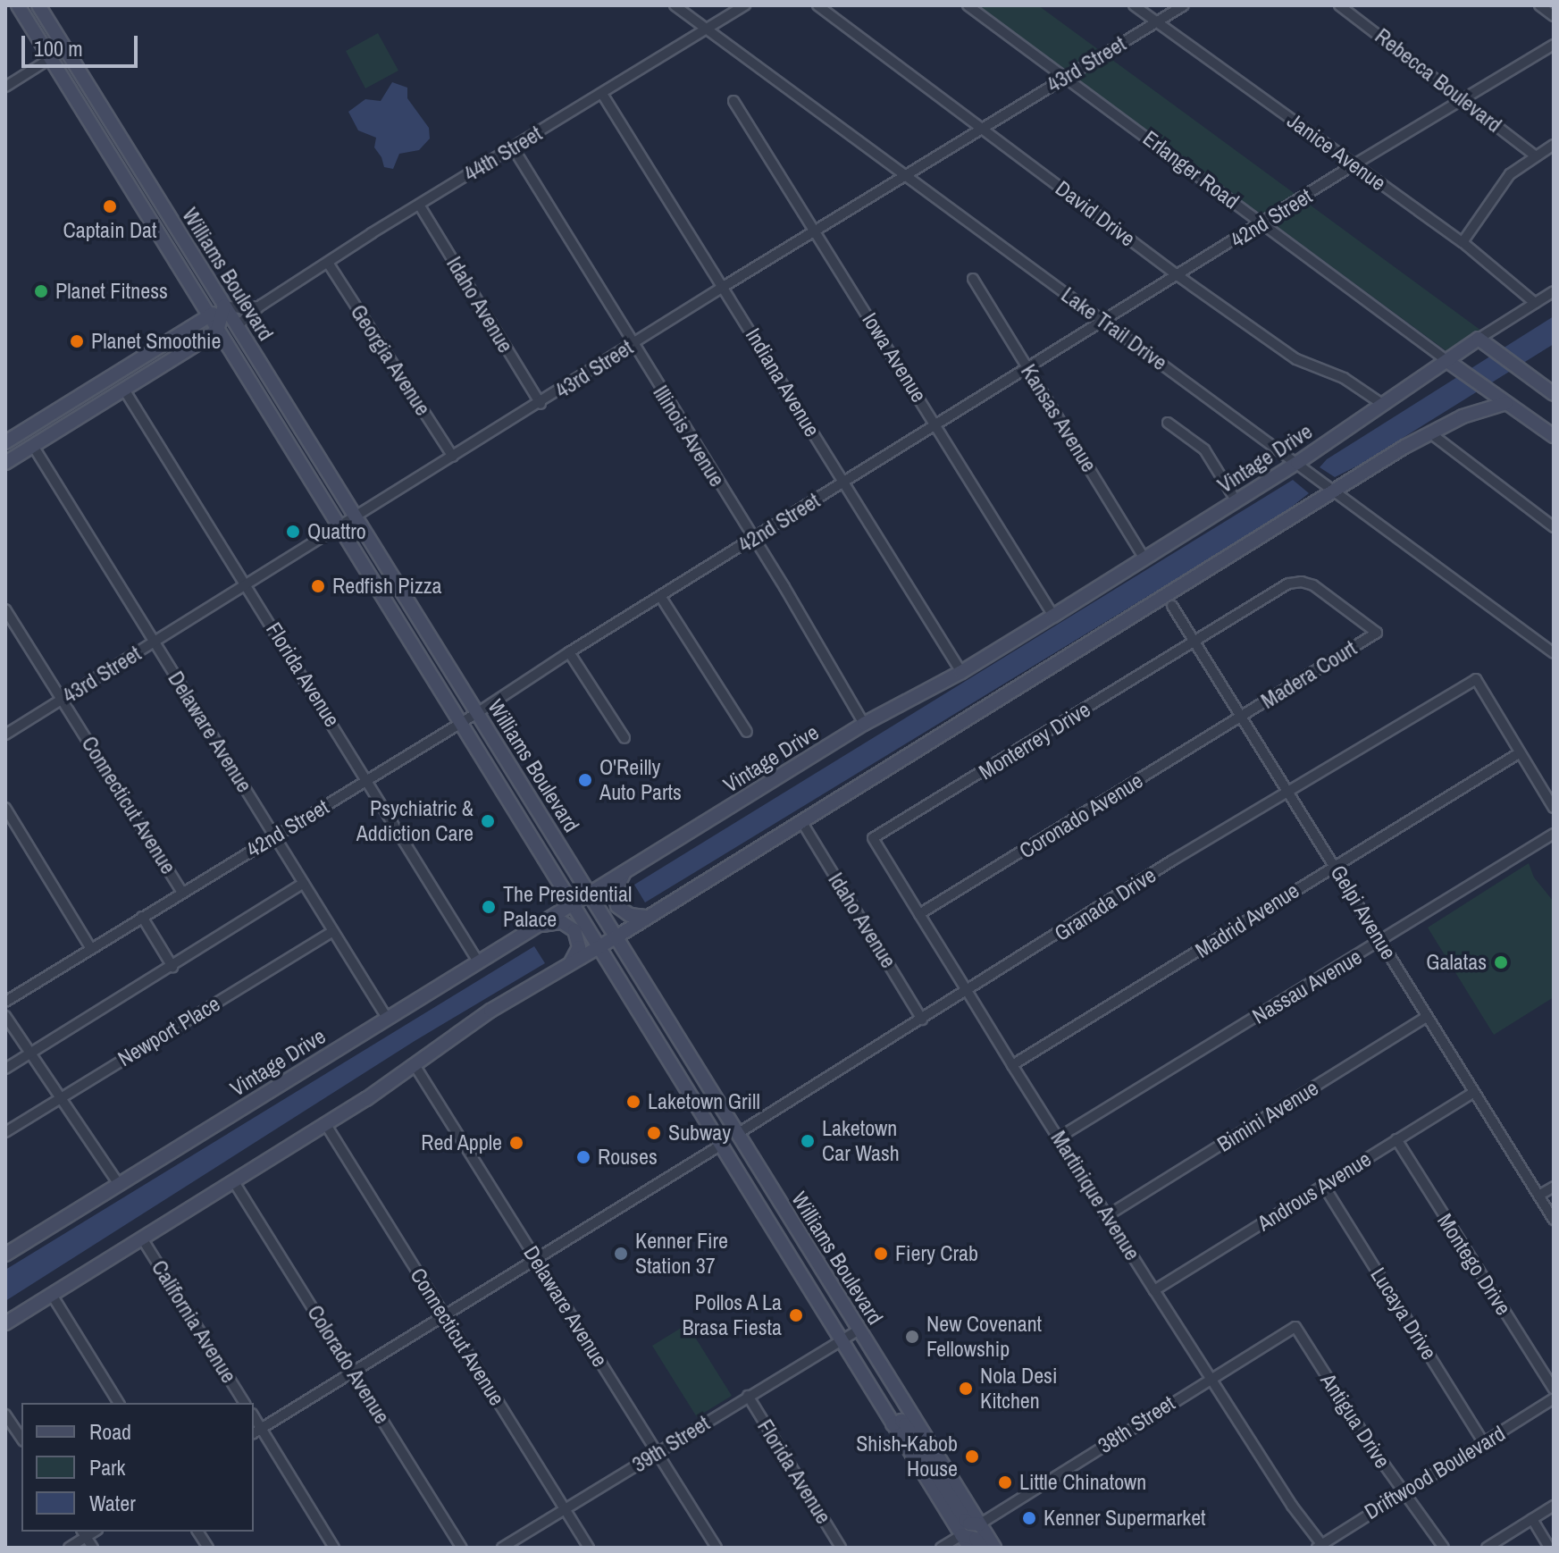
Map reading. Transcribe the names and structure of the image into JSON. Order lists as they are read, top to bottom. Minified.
{"streets":{"street":["43rd Street","Rebecca Boulevard","Janice Avenue","44th Street","Erlanger Road","David Drive","42nd Street","Williams Boulevard","Idaho Avenue","Lake Trail Drive","Iowa Avenue","Georgia Avenue","Indiana Avenue","Kansas Avenue","Illinois Avenue","Vintage Drive","Florida Avenue","Madera Court","Delaware Avenue","Monterrey Drive","Connecticut Avenue","Coronado Avenue","Granada Drive","Gelpi Avenue","Madrid Avenue","Nassau Avenue","Newport Place","Bimini Avenue","Androus Avenue","Martinique Avenue","Montego Drive","Lucaya Drive","California Avenue","Colorado Avenue","Antigua Drive","38th Street","39th Street","Driftwood Boulevard"]},"crossings":[["43rd Street","Janice Avenue"],["43rd Street","Erlanger Road"],["43rd Street","David Drive"],["43rd Street","Williams Boulevard"],["43rd Street","Idaho Avenue"],["43rd Street","Lake Trail Drive"],["43rd Street","Iowa Avenue"],["43rd Street","Georgia Avenue"],["43rd Street","Indiana Avenue"],["43rd Street","Illinois Avenue"],["43rd Street","Florida Avenue"],["43rd Street","Delaware Avenue"],["43rd Street","Connecticut Avenue"],["Rebecca Boulevard","42nd Street"],["Janice Avenue","42nd Street"],["Janice Avenue","Vintage Drive"],["44th Street","Williams Boulevard"],["44th Street","Idaho Avenue"],["44th Street","Lake Trail Drive"],["44th Street","Georgia Avenue"],["44th Street","Indiana Avenue"],["44th Street","Illinois Avenue"],["Erlanger Road","42nd Street"],["Erlanger Road","Vintage Drive"],["David Drive","42nd Street"],["David Drive","Vintage Drive"],["42nd Street","Williams Boulevard"],["42nd Street","Lake Trail Drive"],["42nd Street","Iowa Avenue"],["42nd Street","Indiana Avenue"],["42nd Street","Kansas Avenue"],["42nd Street","Illinois Avenue"],["42nd Street","Florida Avenue"],["42nd Street","Delaware Avenue"],["42nd Street","Connecticut Avenue"],["Williams Boulevard","Vintage Drive"],["Williams Boulevard","Granada Drive"],["Williams Boulevard","38th Street"],["Williams Boulevard","39th Street"],["Idaho Avenue","Granada Drive"],["Lake Trail Drive","Vintage Drive"],["Iowa Avenue","Vintage Drive"],["Indiana Avenue","Vintage Drive"],["Kansas Avenue","Vintage Drive"],["Illinois Avenue","Vintage Drive"],["Vintage Drive","Florida Avenue"],["Vintage Drive","Delaware Avenue"],["Florida Avenue","39th Street"],["Madera Court","Monterrey Drive"],["Madera Court","Coronado Avenue"],["Madera Court","Gelpi Avenue"],["Delaware Avenue","Newport Place"],["Delaware Avenue","39th Street"],["Monterrey Drive","Gelpi Avenue"],["Monterrey Drive","Martinique Avenue"],["Connecticut Avenue","39th Street"],["Coronado Avenue","Gelpi Avenue"],["Coronado Avenue","Martinique Avenue"],["Granada Drive","Gelpi Avenue"],["Granada Drive","Madrid Avenue"],["Granada Drive","Martinique Avenue"],["Gelpi Avenue","Madrid Avenue"],["Gelpi Avenue","Nassau Avenue"],["Gelpi Avenue","Bimini Avenue"],["Gelpi Avenue","Androus Avenue"],["Madrid Avenue","Martinique Avenue"],["Nassau Avenue","Martinique Avenue"],["Bimini Avenue","Martinique Avenue"],["Androus Avenue","Martinique Avenue"],["Androus Avenue","Montego Drive"],["Androus Avenue","Lucaya Drive"],["Martinique Avenue","38th Street"],["Martinique Avenue","Driftwood Boulevard"],["Lucaya Drive","Driftwood Boulevard"],["Antigua Drive","38th Street"],["Antigua Drive","Driftwood Boulevard"]],"places":["Captain Dat","Planet Fitness","Planet Smoothie","Quattro","Redfish Pizza","O'Reilly Auto Parts","Psychiatric & Addiction Care","The Presidential Palace","Galatas","Laketown Grill","Subway","Laketown Car Wash","Red Apple","Rouses","Kenner Fire Station 37","Fiery Crab","Pollos A La Brasa Fiesta","New Covenant Fellowship","Nola Desi Kitchen","Shish-Kabob House","Little Chinatown","Kenner Supermarket"],"legend":["Road","Park","Water"],"scale_bar":"100 m"}
